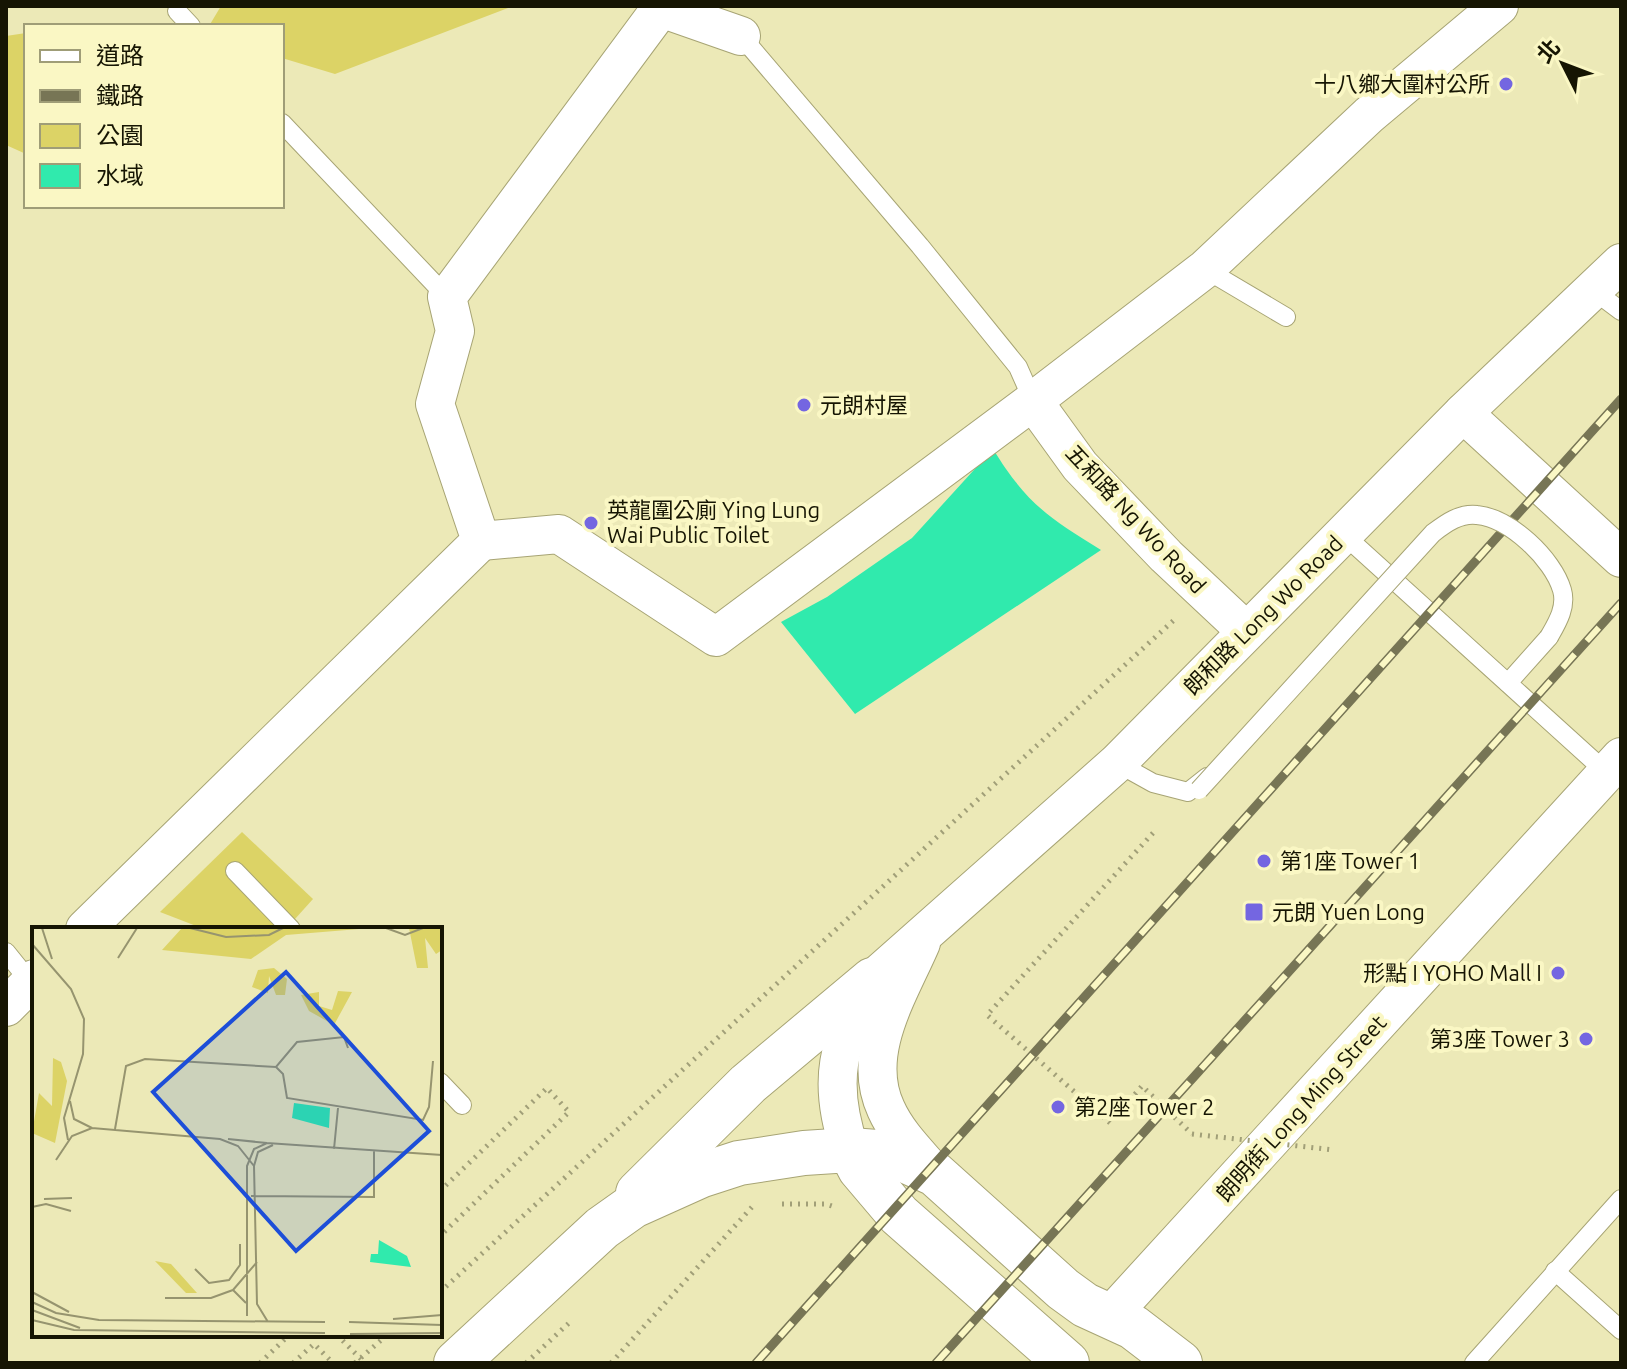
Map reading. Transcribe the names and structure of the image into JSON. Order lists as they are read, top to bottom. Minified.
{"streets":{"street":["五和路 Ng Wo Road","朗和路 Long Wo Road","朗明街 Long Ming Street"]},"crossings":[["五和路 Ng Wo Road","朗和路 Long Wo Road"]],"places":{"other":["十八鄉大圍村公所","元朗村屋","英龍圍公廁 Ying Lung Wai Public Toilet","第1座 Tower 1","形點 I YOHO Mall I","第3座 Tower 3","第2座 Tower 2"],"transit":["元朗 Yuen Long"]},"legend":["道路","鐵路","公園","水域"],"north":"top left"}
